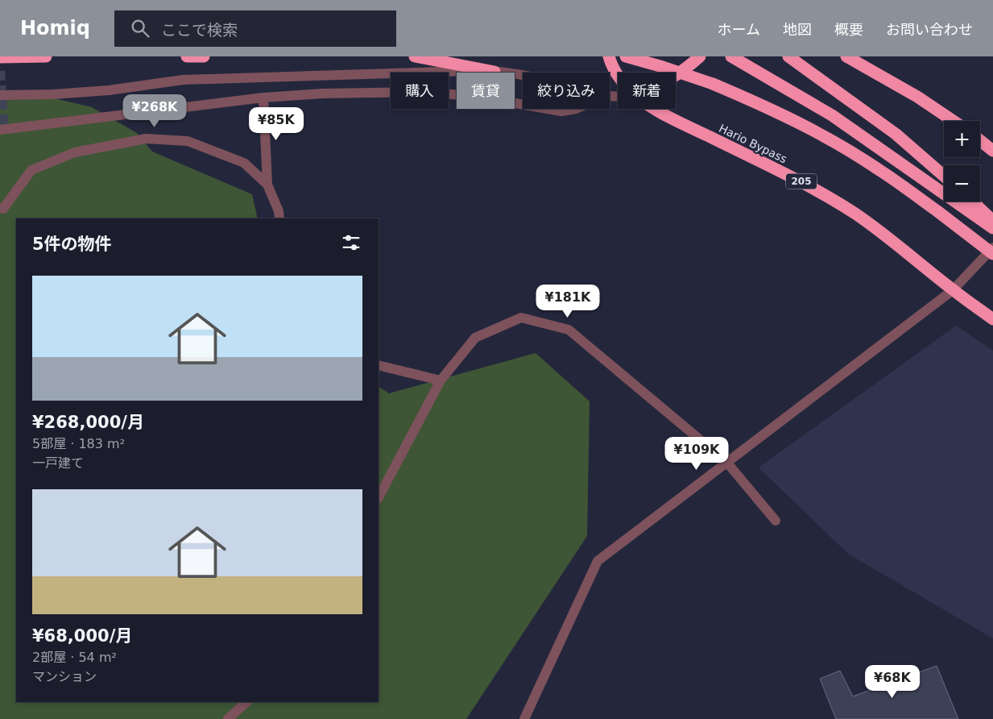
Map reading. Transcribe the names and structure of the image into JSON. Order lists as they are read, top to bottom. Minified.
{"streets":{"highway":["Hario Bypass","205"]},"page":{"header":"Homiq","search":"ここで検索","nav":["ホーム","地図","概要","お問い合わせ"],"chip":["購入","賃貸","絞り込み","新着"],"price":["¥268K","¥85K","¥181K","¥109K","¥68K"],"map_buttons":["+","−"],"heading":"5件の物件","list":[{"name":"¥268,000/月","note":"5部屋 · 183 m² · 一戸建て"},{"name":"¥68,000/月","note":"2部屋 · 54 m² · マンション"}]}}
